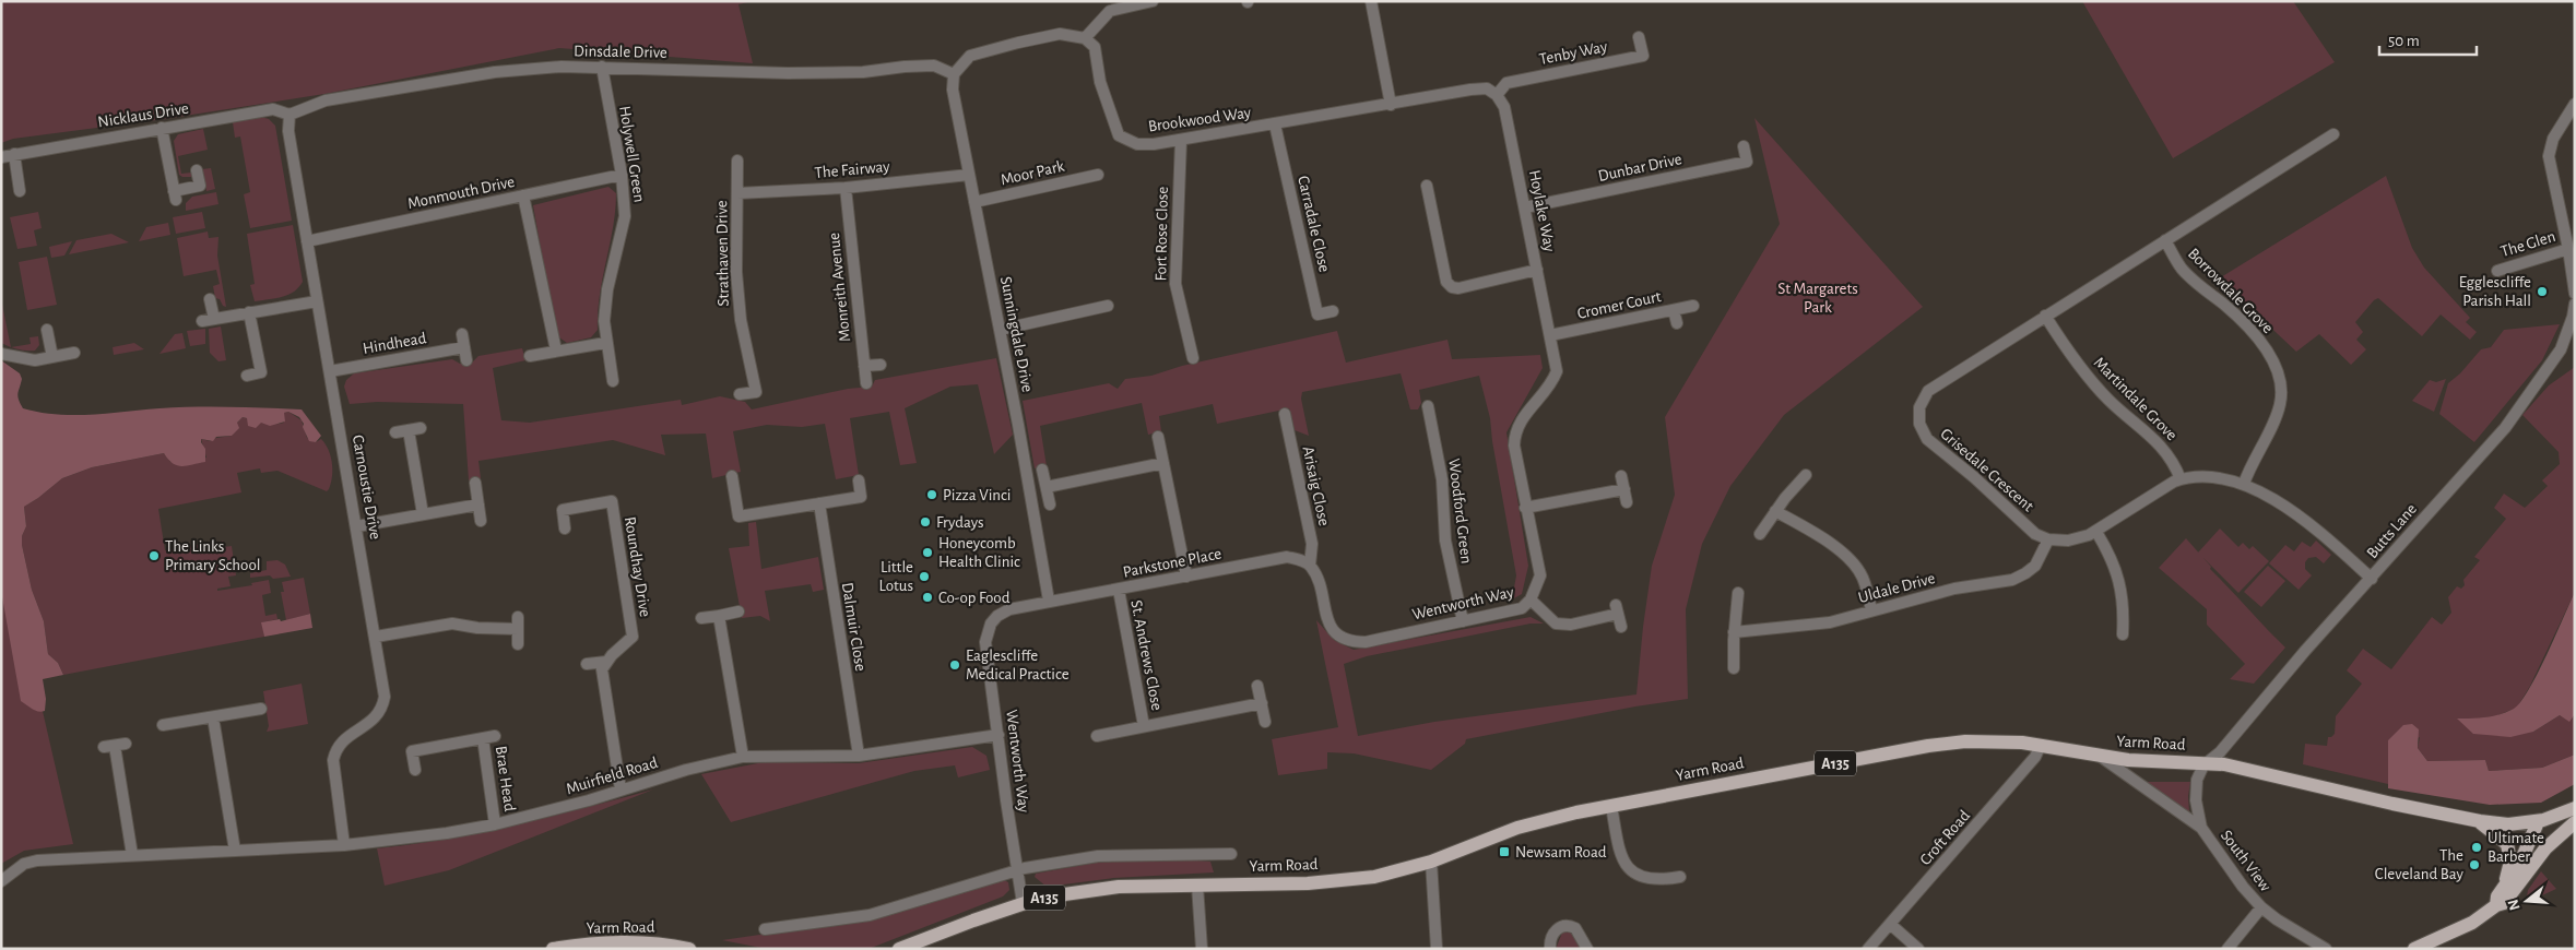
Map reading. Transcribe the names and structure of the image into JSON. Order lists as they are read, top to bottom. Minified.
{"streets":{"main road":["Yarm Road","A135"],"street":["Dinsdale Drive","Tenby Way","Nicklaus Drive","Brookwood Way","Holywell Green","Dunbar Drive","The Fairway","Moor Park","Monmouth Drive","Hoylake Way","Carradale Close","Fort Rose Close","The Glen","Strathaven Drive","Monreith Avenue","Borrowdale Grove","Cromer Court","Sunningdale Drive","Hindhead","Martindale Grove","Grisedale Crescent","Arisaig Close","Carnoustie Drive","Woodford Green","Butts Lane","Parkstone Place","Roundhay Drive","Uldale Drive","Wentworth Way","Dalmuir Close","St. Andrews Close","Muirfield Road","Brae Head","Croft Road","South View"]},"crossings":[["Dinsdale Drive","Nicklaus Drive"],["Dinsdale Drive","Holywell Green"],["Dinsdale Drive","Sunningdale Drive"],["Dinsdale Drive","Carnoustie Drive"],["Tenby Way","Brookwood Way"],["Tenby Way","Hoylake Way"],["Nicklaus Drive","Carnoustie Drive"],["Brookwood Way","Hoylake Way"],["Brookwood Way","Carradale Close"],["Brookwood Way","Fort Rose Close"],["Holywell Green","Monmouth Drive"],["Dunbar Drive","Hoylake Way"],["The Fairway","Strathaven Drive"],["The Fairway","Monreith Avenue"],["The Fairway","Sunningdale Drive"],["Moor Park","Sunningdale Drive"],["Monmouth Drive","Carnoustie Drive"],["Hoylake Way","Cromer Court"],["Hoylake Way","Wentworth Way"],["Borrowdale Grove","Grisedale Crescent"],["Cromer Court","Wentworth Way"],["Sunningdale Drive","Parkstone Place"],["Sunningdale Drive","Wentworth Way"],["Hindhead","Carnoustie Drive"],["Martindale Grove","Grisedale Crescent"],["Grisedale Crescent","Uldale Drive"],["Arisaig Close","Parkstone Place"],["Arisaig Close","Wentworth Way"],["Carnoustie Drive","Muirfield Road"],["Woodford Green","Wentworth Way"],["Butts Lane","Yarm Road"],["Butts Lane","South View"],["Parkstone Place","Wentworth Way"],["Parkstone Place","St. Andrews Close"],["Wentworth Way","Yarm Road"],["Wentworth Way","Muirfield Road"],["Dalmuir Close","Muirfield Road"],["Yarm Road","Croft Road"],["Yarm Road","South View"],["Muirfield Road","Brae Head"]],"parks":["St Margarets Park"],"places":{"other":["Egglescliffe Parish Hall","Pizza Vinci","Frydays","Honeycomb Health Clinic","The Links Primary School","Little Lotus","Co-op Food","Eaglescliffe Medical Practice","Ultimate Barber","The Cleveland Bay"],"transit":["Newsam Road"]},"scale_bar":"50 m","north":"left"}
